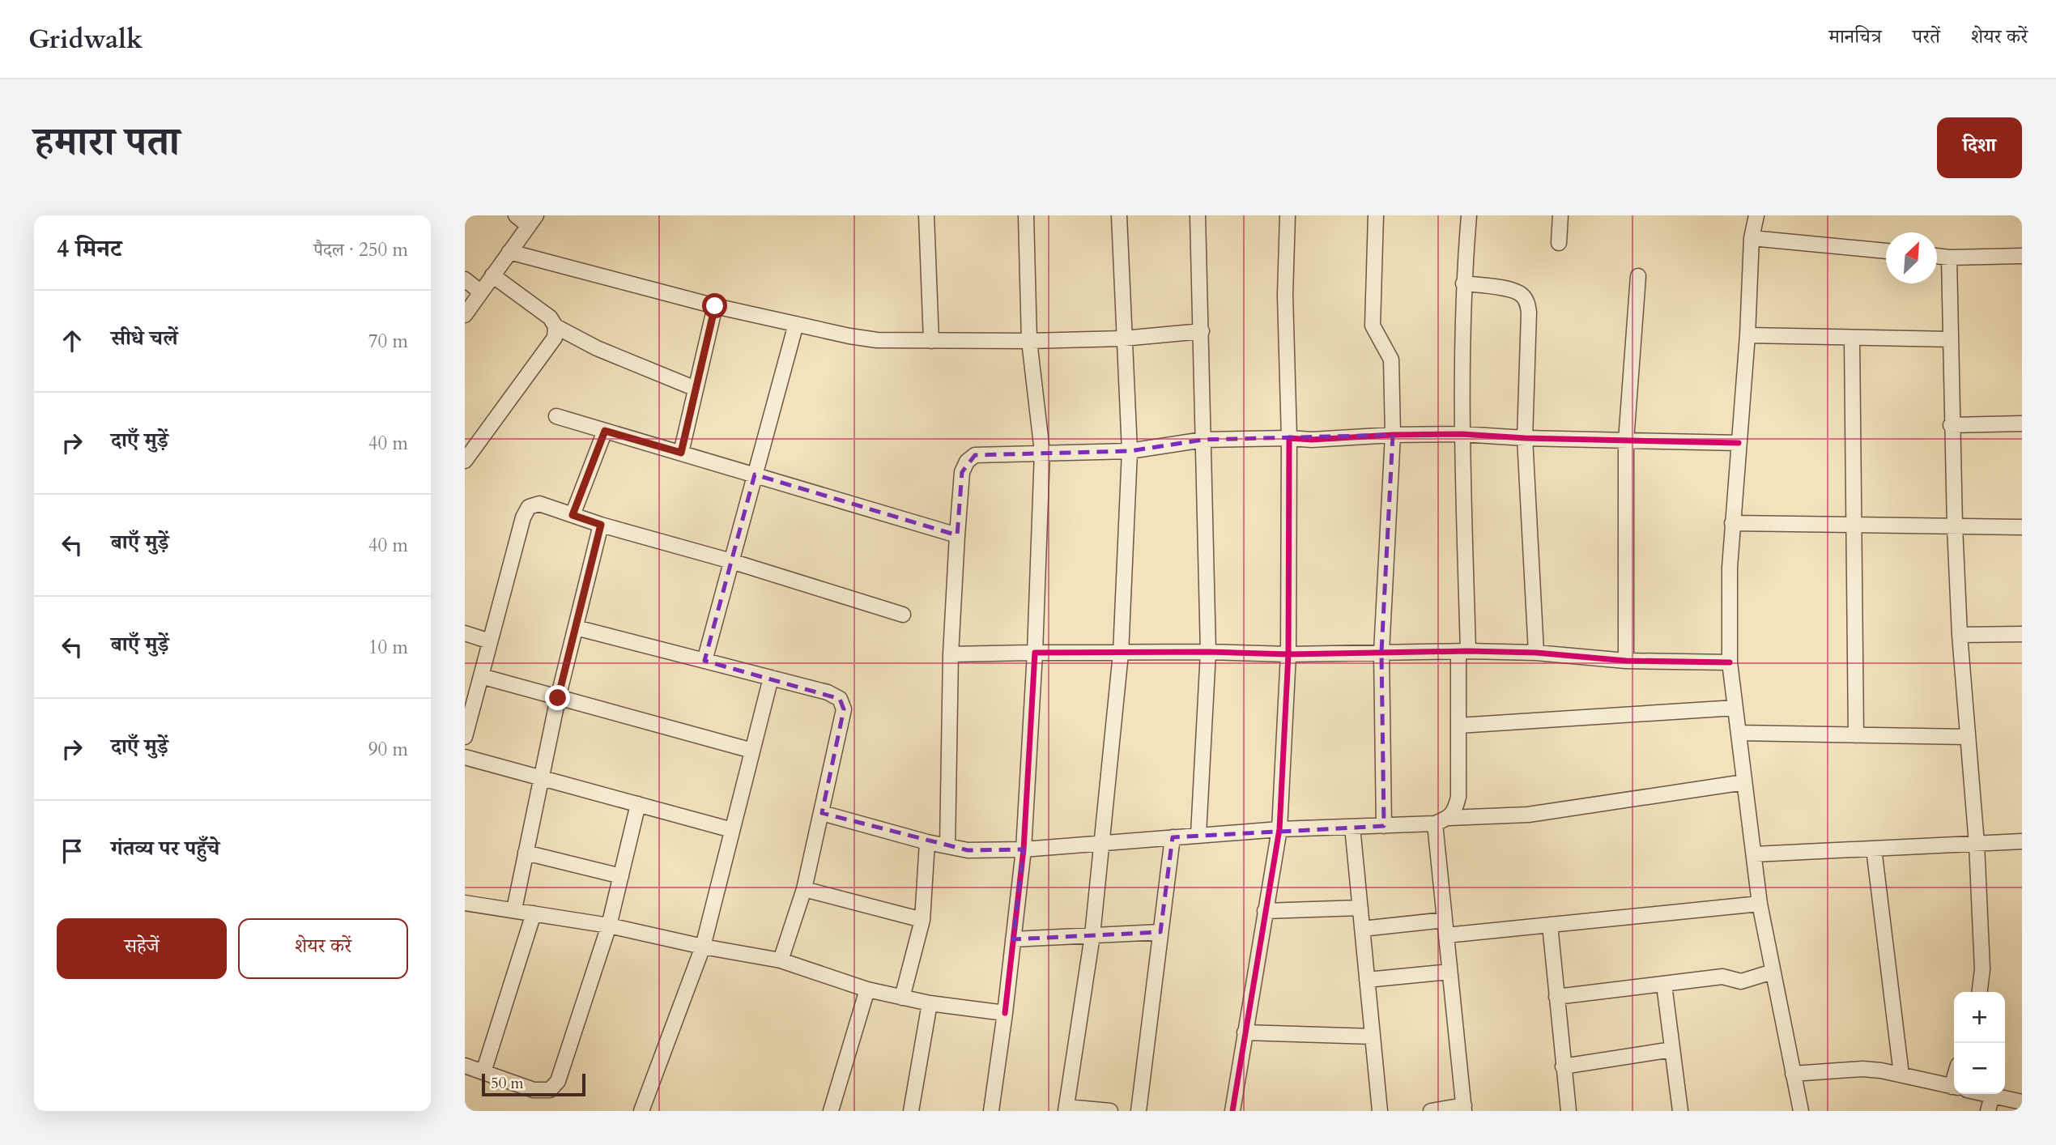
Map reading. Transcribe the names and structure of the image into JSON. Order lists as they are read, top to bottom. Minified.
{"scale_bar":"50 m","north":"top right","page":{"header":"Gridwalk","nav":["मानचित्र","परतें","शेयर करें"],"title":"हमारा पता","buttons":["दिशा",["सहेजें","शेयर करें"]],"heading":["4 मिनट","पैदल · 250 m"],"list":[["सीधे चलें","70 m"],["दाएँ मुड़ें","40 m"],["बाएँ मुड़ें","40 m"],["बाएँ मुड़ें","10 m"],["दाएँ मुड़ें","90 m"],"गंतव्य पर पहुँचे"],"map_buttons":["+","−"],"scale":"50 m"}}
